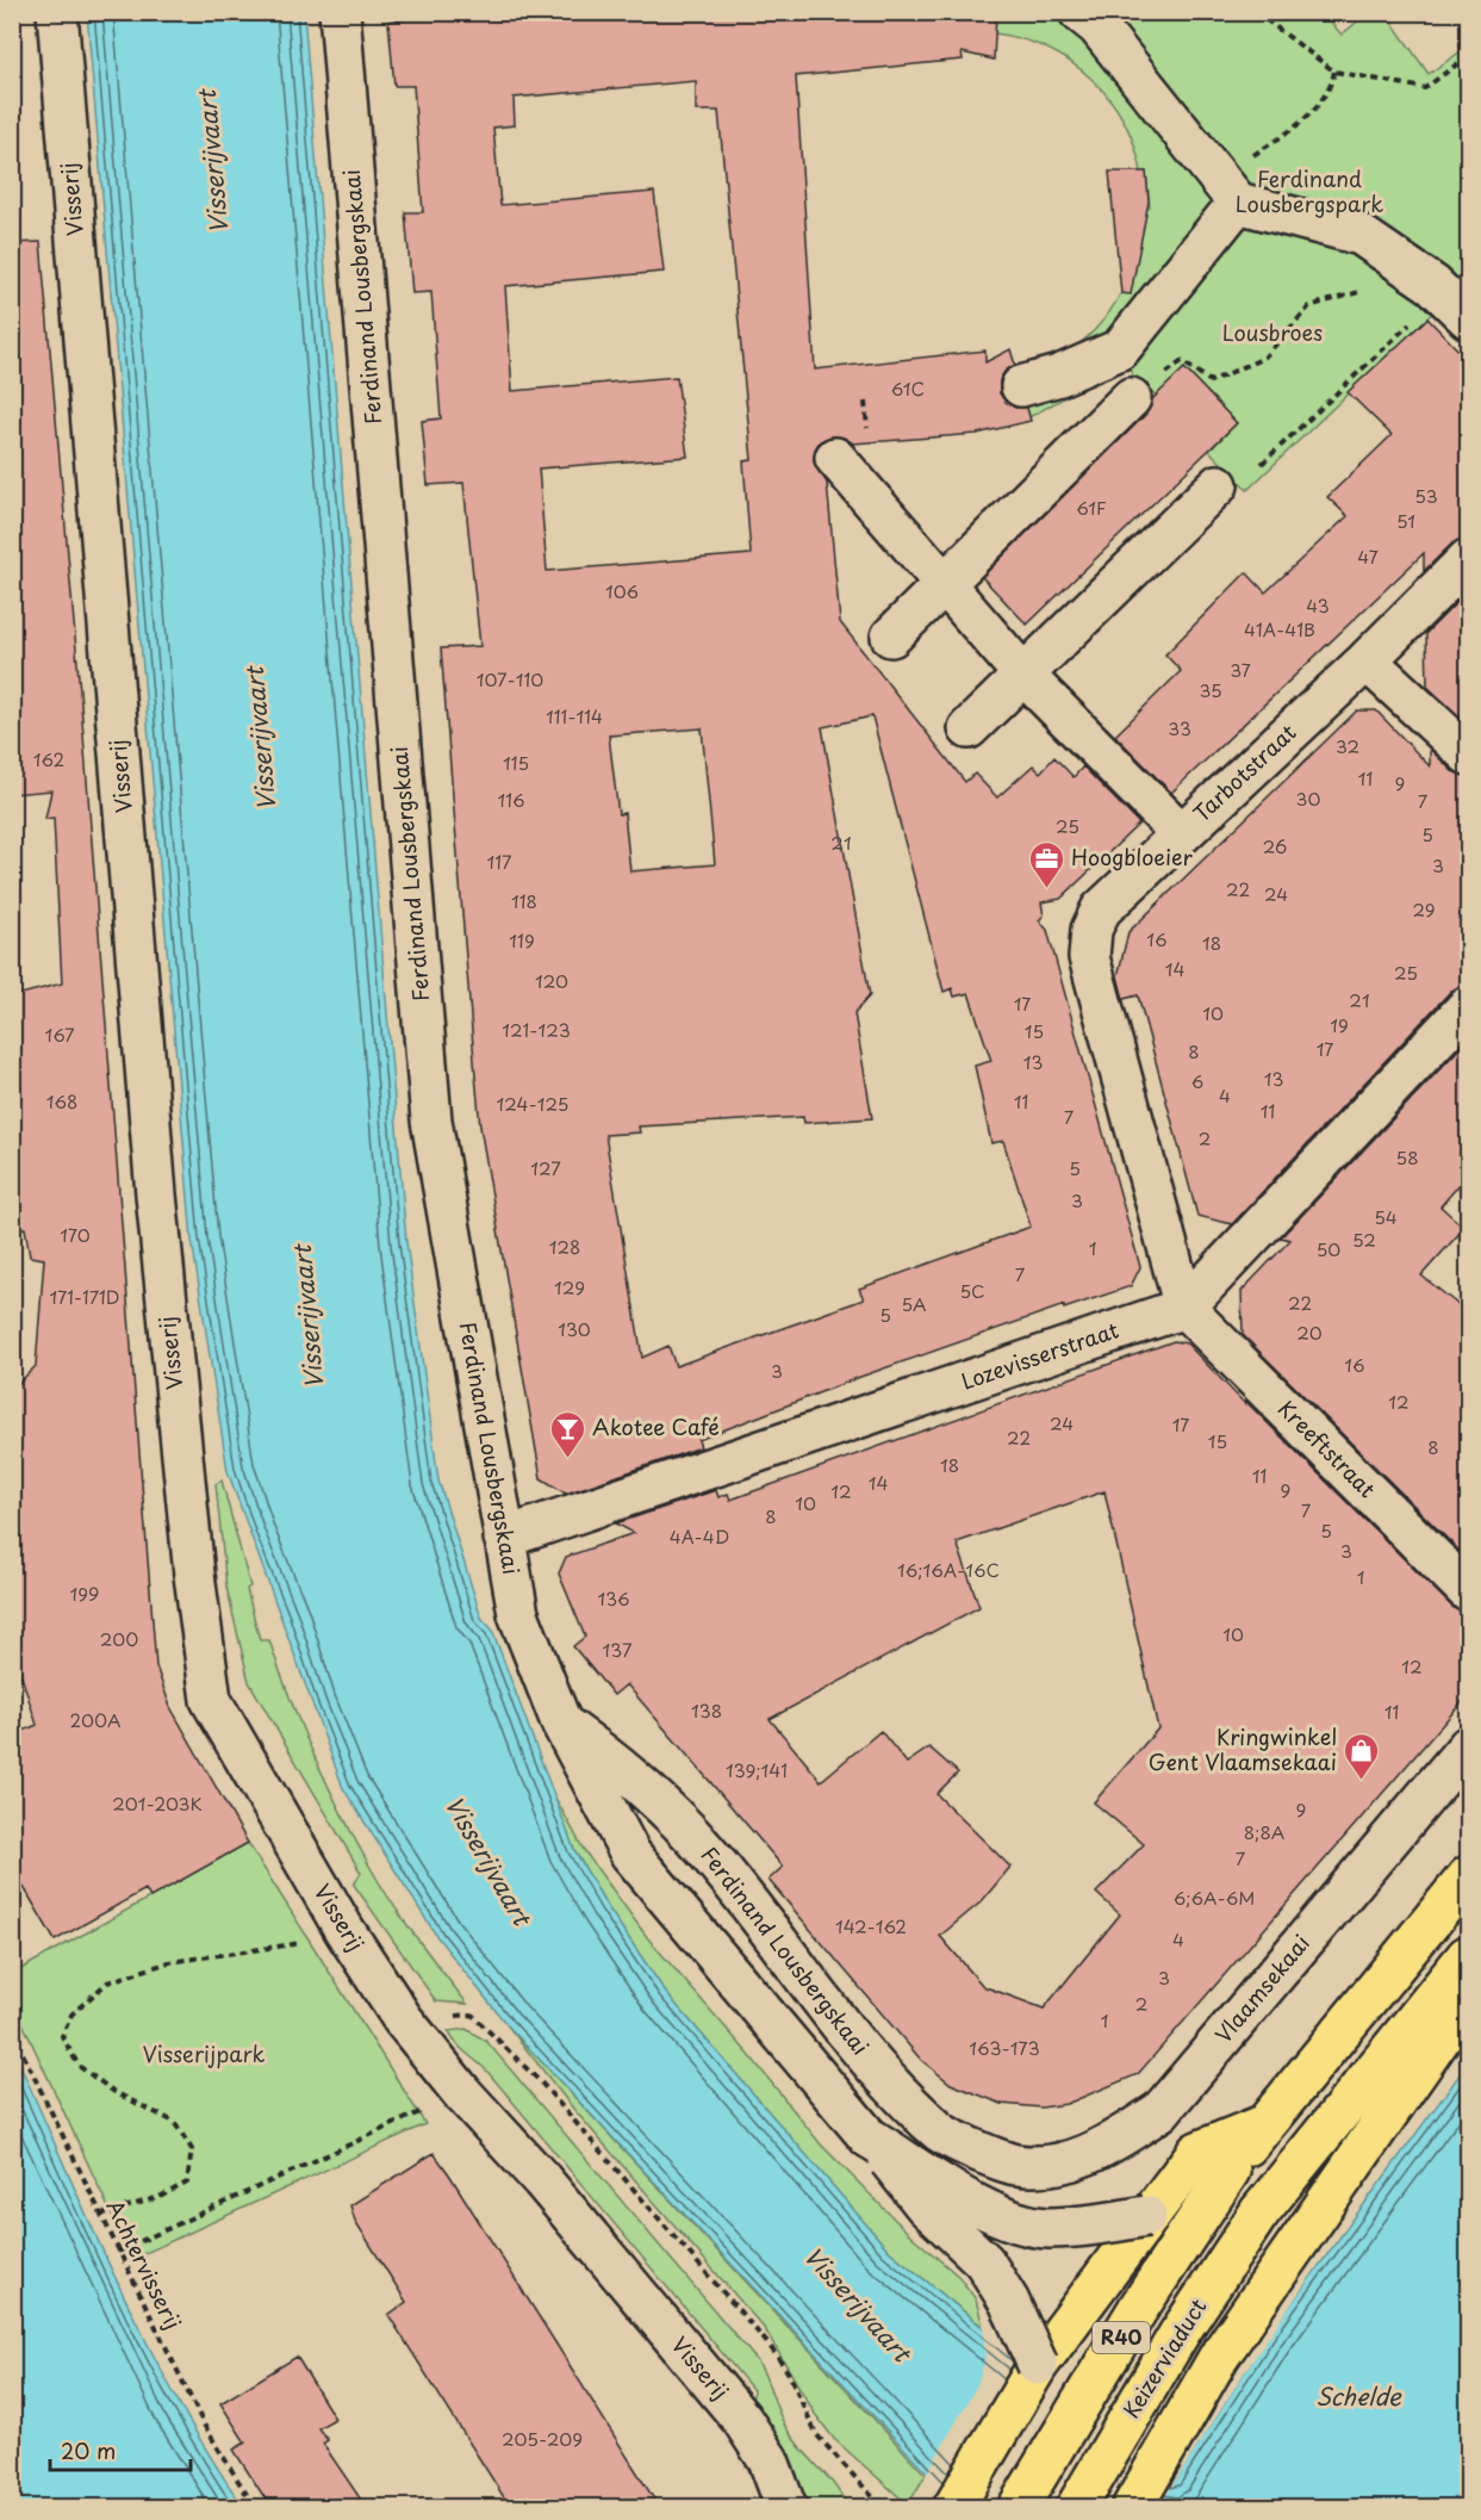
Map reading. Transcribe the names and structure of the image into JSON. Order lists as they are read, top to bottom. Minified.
{"streets":{"main road":["R40","Keizerviaduct"],"street":["Visserij","Ferdinand Lousbergskaai","Tarbotstraat","Lozevisserstraat","Kreeftstraat","Vlaamsekaai"],"path":["Achtervisserij"]},"crossings":[["Ferdinand Lousbergskaai","Lozevisserstraat"],["Ferdinand Lousbergskaai","Vlaamsekaai"],["Tarbotstraat","Lozevisserstraat"],["Tarbotstraat","Kreeftstraat"],["Lozevisserstraat","Kreeftstraat"]],"water":["Visserijvaart","Schelde"],"parks":["Ferdinand Lousbergspark","Lousbroes","Visserijpark"],"places":{"office":["Hoogbloeier"],"bar":["Akotee Café"],"shop":["Kringwinkel Gent Vlaamsekaai"]},"house_numbers":["61C","53","61F","51","47","106","43","41A-41B","37","107-110","35","111-114","33","32","162","115","11","9","30","116","7","25","5","21","26","117","3","22","24","118","29","16","119","18","14","25","120","21","17","10","19","121-123","15","167","17","8","13","13","6","4","168","11","124-125","11","7","2","58","127","5","3","54","170","52","128","1","50","7","129","5C","171-171D","22","5A","5","130","20","16","3","12","24","17","22","15","8","18","11","14","9","12","10","7","8","5","4A-4D","3","16;16A-16C","1","199","136","10","200","137","12","138","11","200A","139;141","201-203K","9","8;8A","7","6;6A-6M","142-162","4","3","2","1","163-173","205-209"],"scale_bar":"20 m"}
